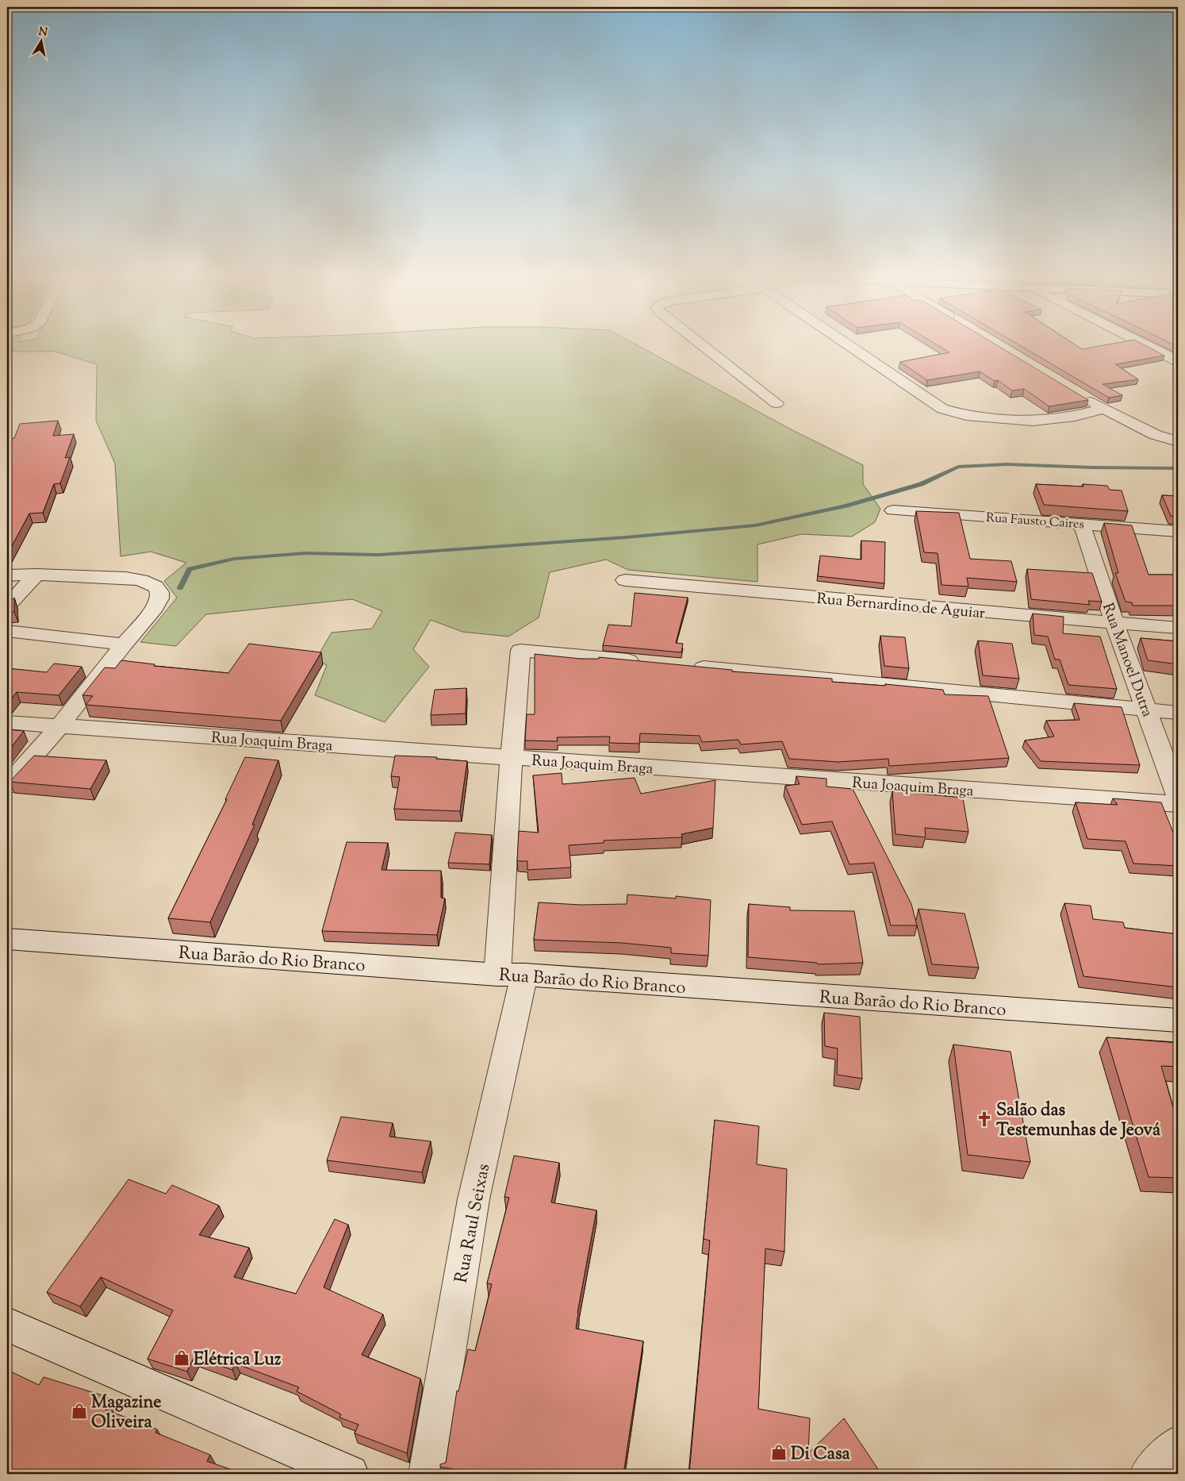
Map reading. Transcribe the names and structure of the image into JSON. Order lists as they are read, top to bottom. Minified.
{"streets":{"street":["Rua Fausto Caires","Rua Bernardino de Aguiar","Rua Manoel Dutra","Rua Joaquim Braga","Rua Barão do Rio Branco","Rua Raul Seixas"]},"crossings":[["Rua Fausto Caires","Rua Manoel Dutra"],["Rua Bernardino de Aguiar","Rua Manoel Dutra"],["Rua Joaquim Braga","Rua Raul Seixas"],["Rua Barão do Rio Branco","Rua Raul Seixas"]],"places":{"church":["Salão das Testemunhas de Jeová"],"shop":["Elétrica Luz","Magazine Oliveira","Di Casa"]},"north":"top"}
